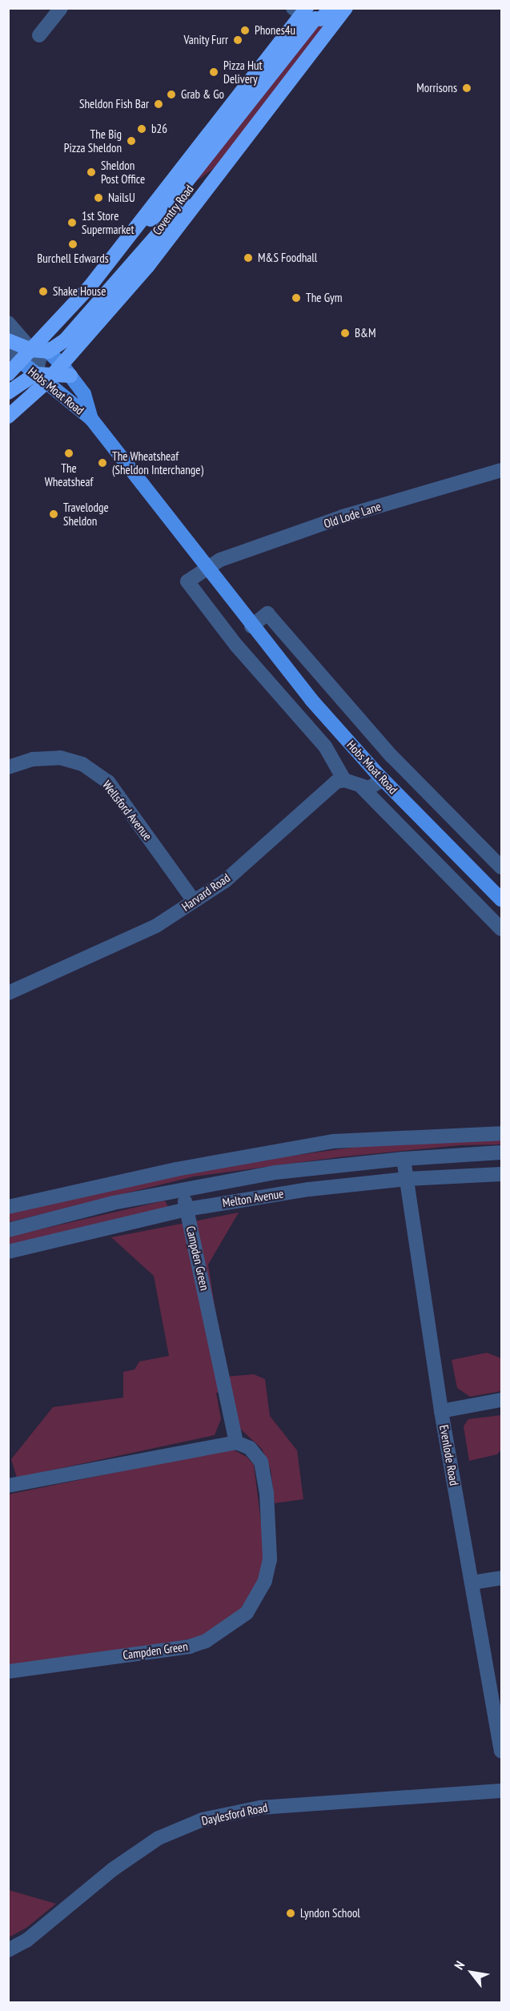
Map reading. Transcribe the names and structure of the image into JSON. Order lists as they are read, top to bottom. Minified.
{"streets":{"highway":["Coventry Road"],"main road":["Hobs Moat Road"],"street":["Old Lode Lane","Wellsford Avenue","Harvard Road","Melton Avenue","Campden Green","Evenlode Road","Daylesford Road"]},"crossings":[["Coventry Road","Hobs Moat Road"],["Hobs Moat Road","Old Lode Lane"],["Hobs Moat Road","Harvard Road"],["Wellsford Avenue","Harvard Road"],["Melton Avenue","Campden Green"],["Melton Avenue","Evenlode Road"]],"places":["Phones4u","Vanity Furr","Pizza Hut Delivery","Morrisons","Grab & Go","Sheldon Fish Bar","b26","The Big Pizza Sheldon","Sheldon Post Office","NailsU","1st Store Supermarket","Burchell Edwards","M&S Foodhall","Shake House","The Gym","B&M","The Wheatsheaf","The Wheatsheaf (Sheldon Interchange)","Travelodge Sheldon","Lyndon School"],"north":"top left"}
